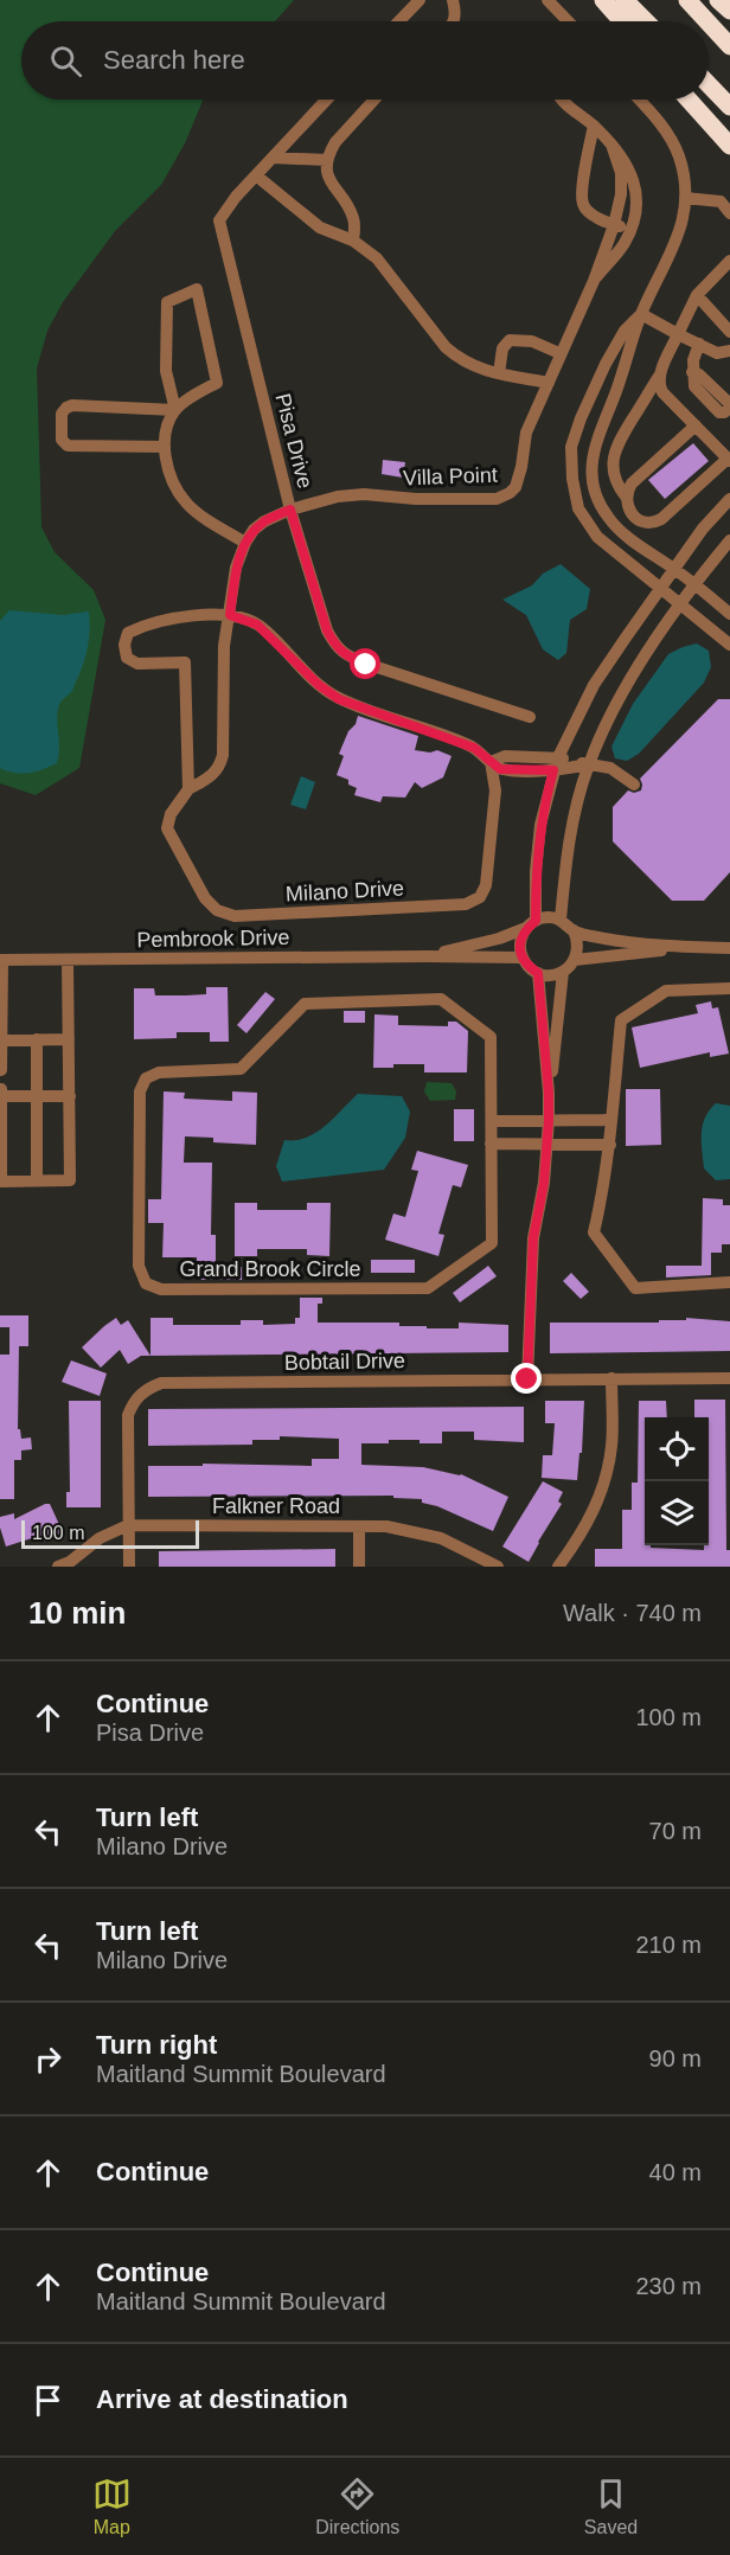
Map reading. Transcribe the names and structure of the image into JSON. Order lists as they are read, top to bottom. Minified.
{"streets":{"street":["Pisa Drive","Villa Point","Milano Drive","Pembrook Drive","Grand Brook Circle","Bobtail Drive","Falkner Road"]},"crossings":[["Pisa Drive","Villa Point"],["Pisa Drive","Milano Drive"],["Villa Point","Milano Drive"],["Bobtail Drive","Falkner Road"]],"scale_bar":"100 m","page":{"search":"Search here","scale":"100 m","heading":["10 min","Walk · 740 m"],"list":[["Continue","Pisa Drive","100 m"],["Turn left","Milano Drive","70 m"],["Turn left","Milano Drive","210 m"],["Turn right","Maitland Summit Boulevard","90 m"],["Continue","40 m"],["Continue","Maitland Summit Boulevard","230 m"],"Arrive at destination"],"nav":["Map","Directions","Saved"]}}
